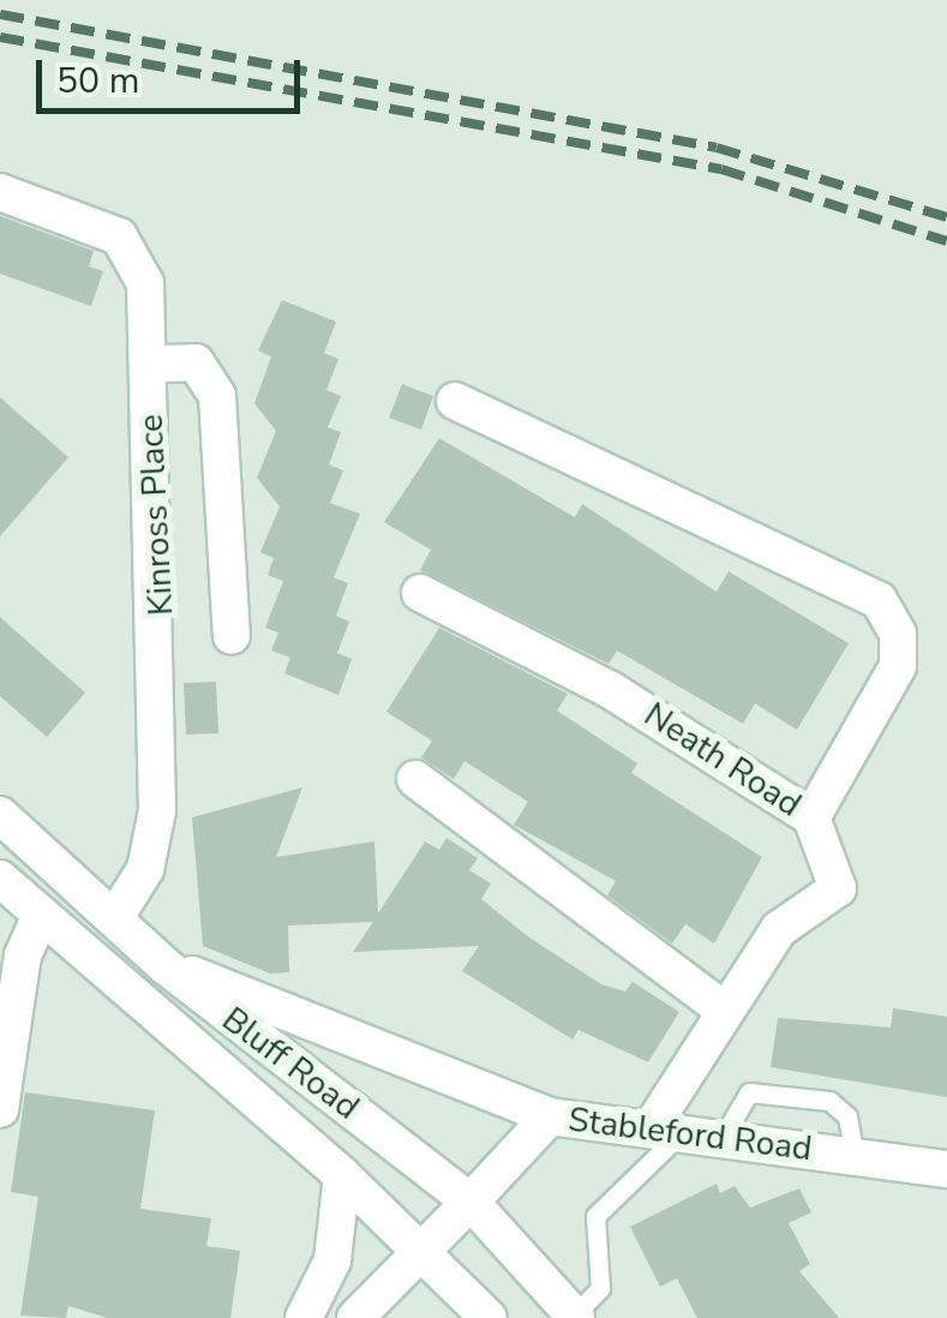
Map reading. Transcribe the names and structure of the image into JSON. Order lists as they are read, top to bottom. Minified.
{"streets":{"street":["Kinross Place","Neath Road","Bluff Road","Stableford Road"]},"crossings":[["Kinross Place","Bluff Road"],["Neath Road","Stableford Road"],["Bluff Road","Stableford Road"]],"scale_bar":"50 m"}
